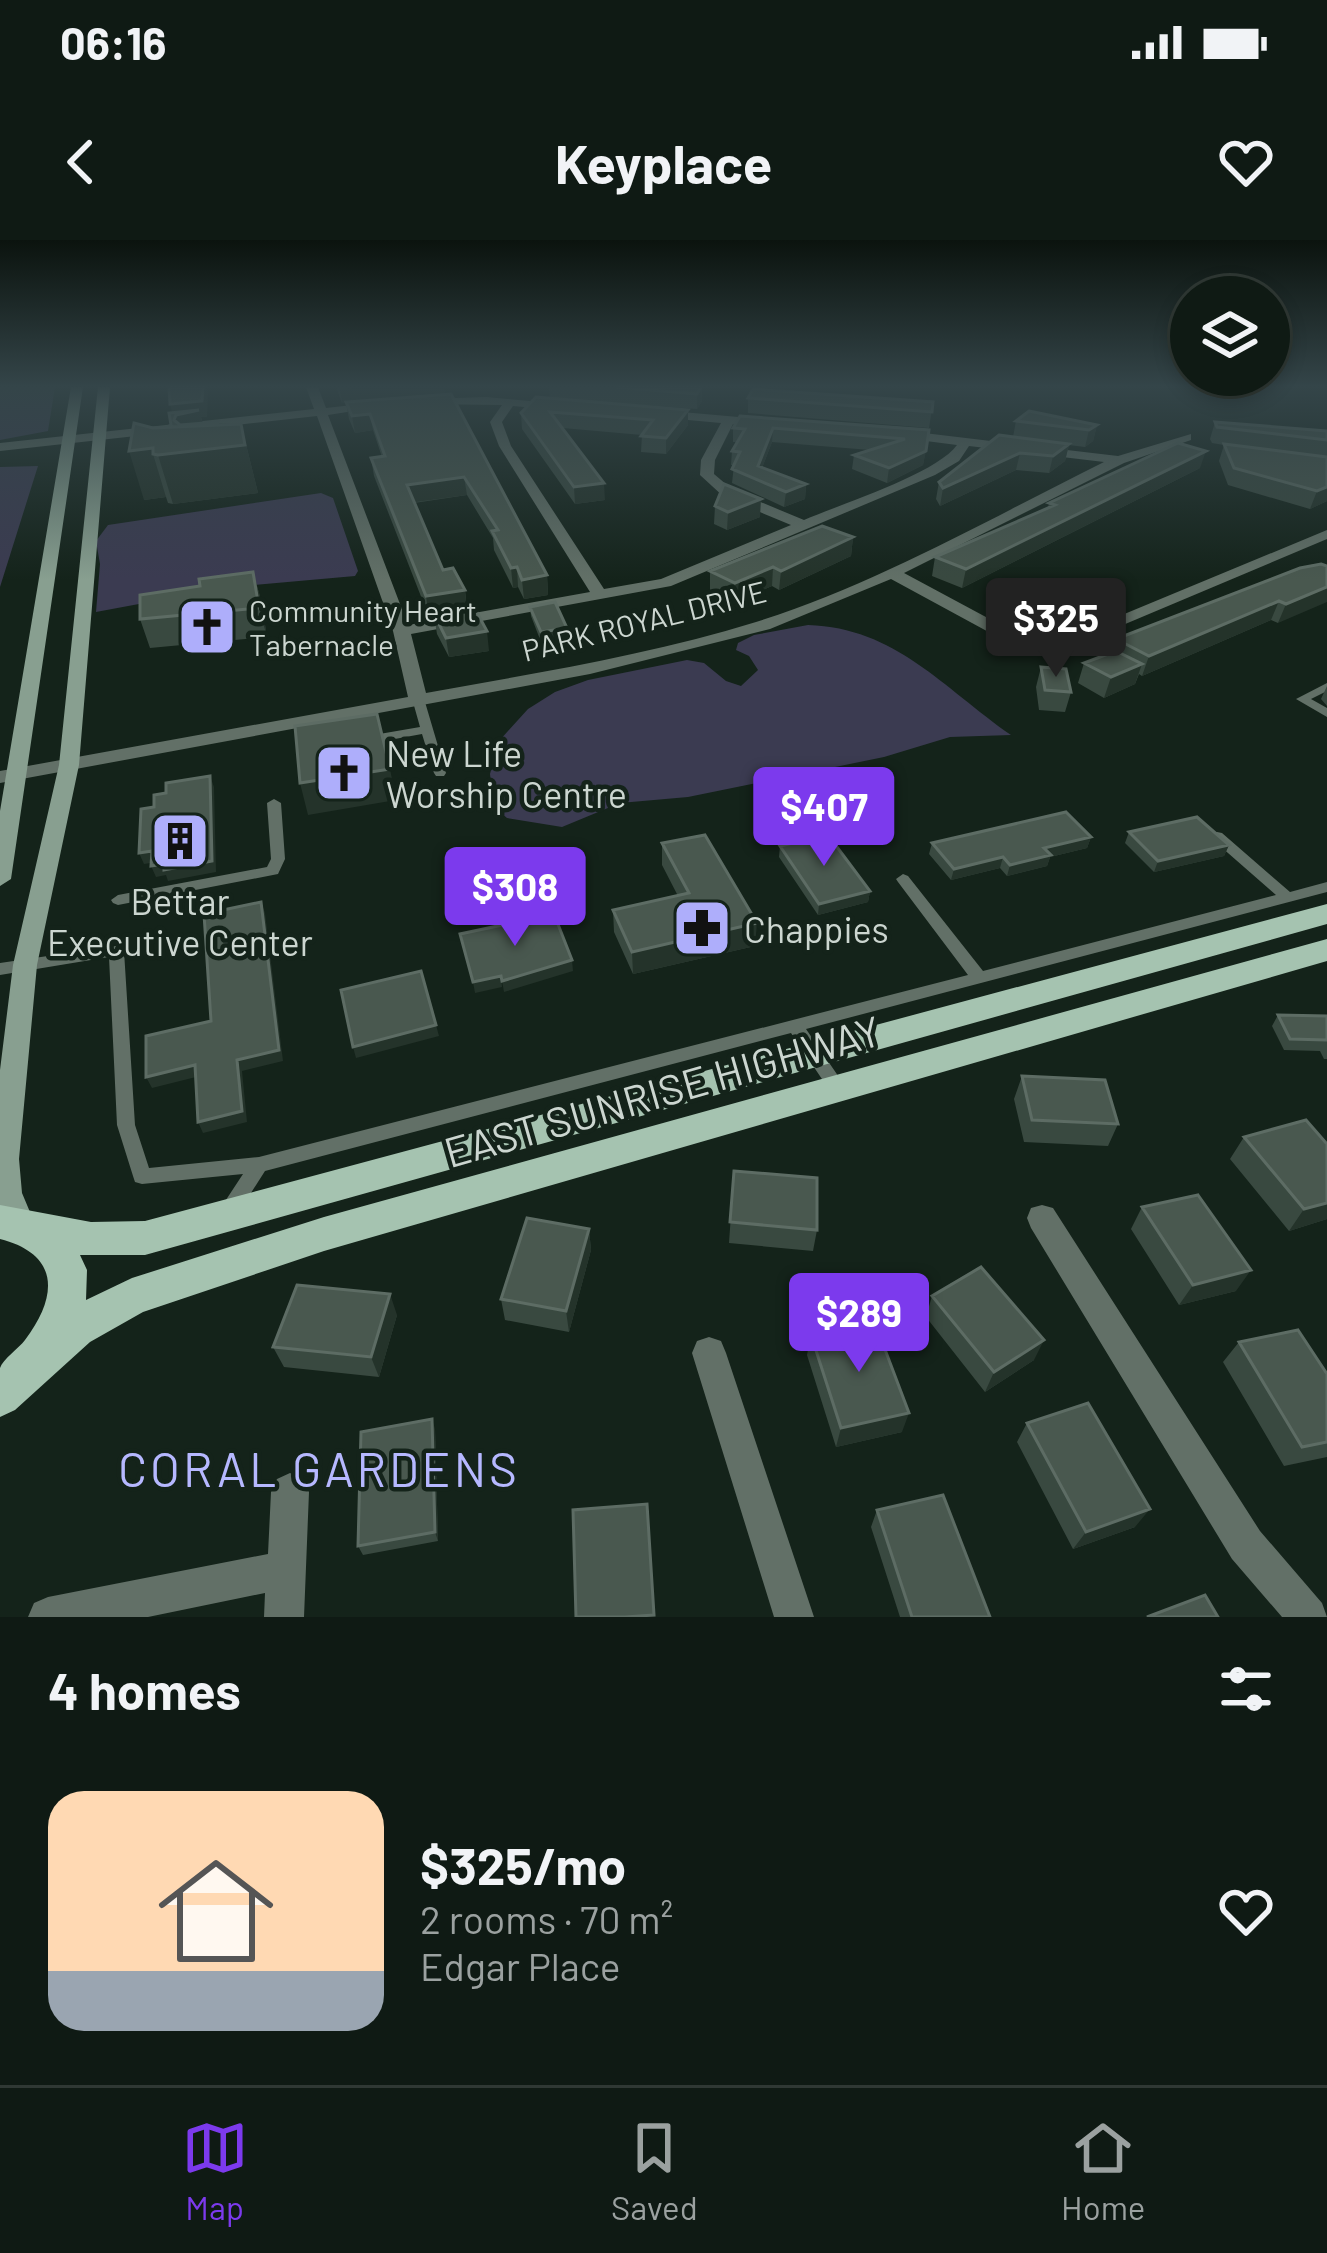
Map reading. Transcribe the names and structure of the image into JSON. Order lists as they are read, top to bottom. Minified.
{"streets":{"main road":["EAST SUNRISE HIGHWAY"],"street":["PARK ROYAL DRIVE"]},"districts":["CORAL GARDENS"],"places":{"church":["Community Heart Tabernacle","New Life Worship Centre"],"building":["Bettar Executive Center"],"pharmacy":["Chappies"]},"page":{"status":"06:16","header":"Keyplace","price":["$325","$407","$308","$289"],"heading":"4 homes","list":[{"name":"$325/mo","note":"2 rooms · 70 m² · Edgar Place"}],"tabs":["Map","Saved","Home"]}}
